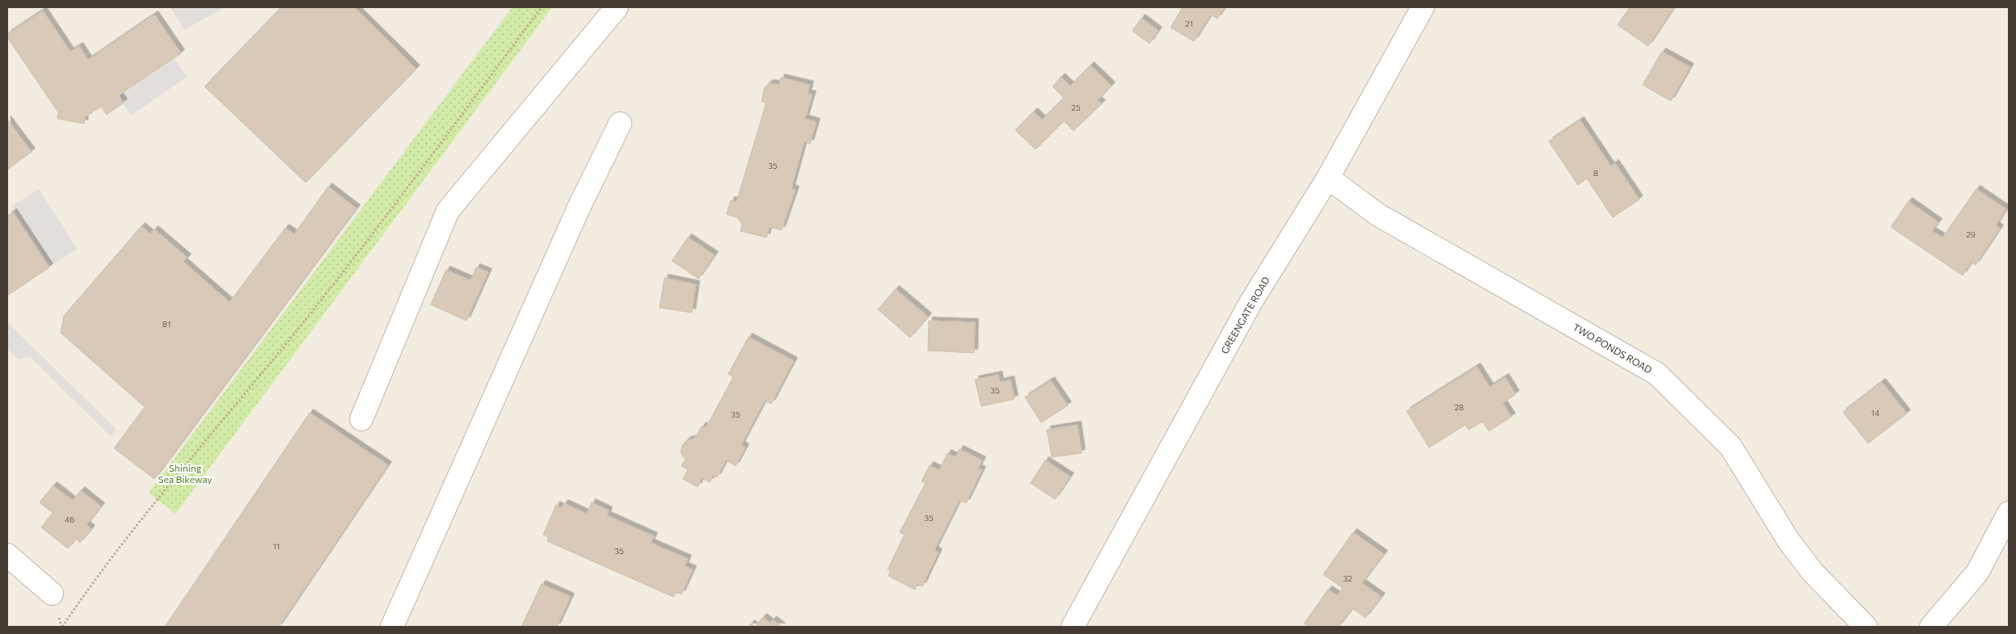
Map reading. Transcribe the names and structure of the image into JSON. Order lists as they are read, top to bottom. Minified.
{"streets":{"street":["GREENGATE ROAD","TWO PONDS ROAD"]},"crossings":[["GREENGATE ROAD","TWO PONDS ROAD"]],"parks":["Shining Sea Bikeway"],"house_numbers":["21","25","35","8","29","81","35","28","14","35","35","46","11","35","32"]}
